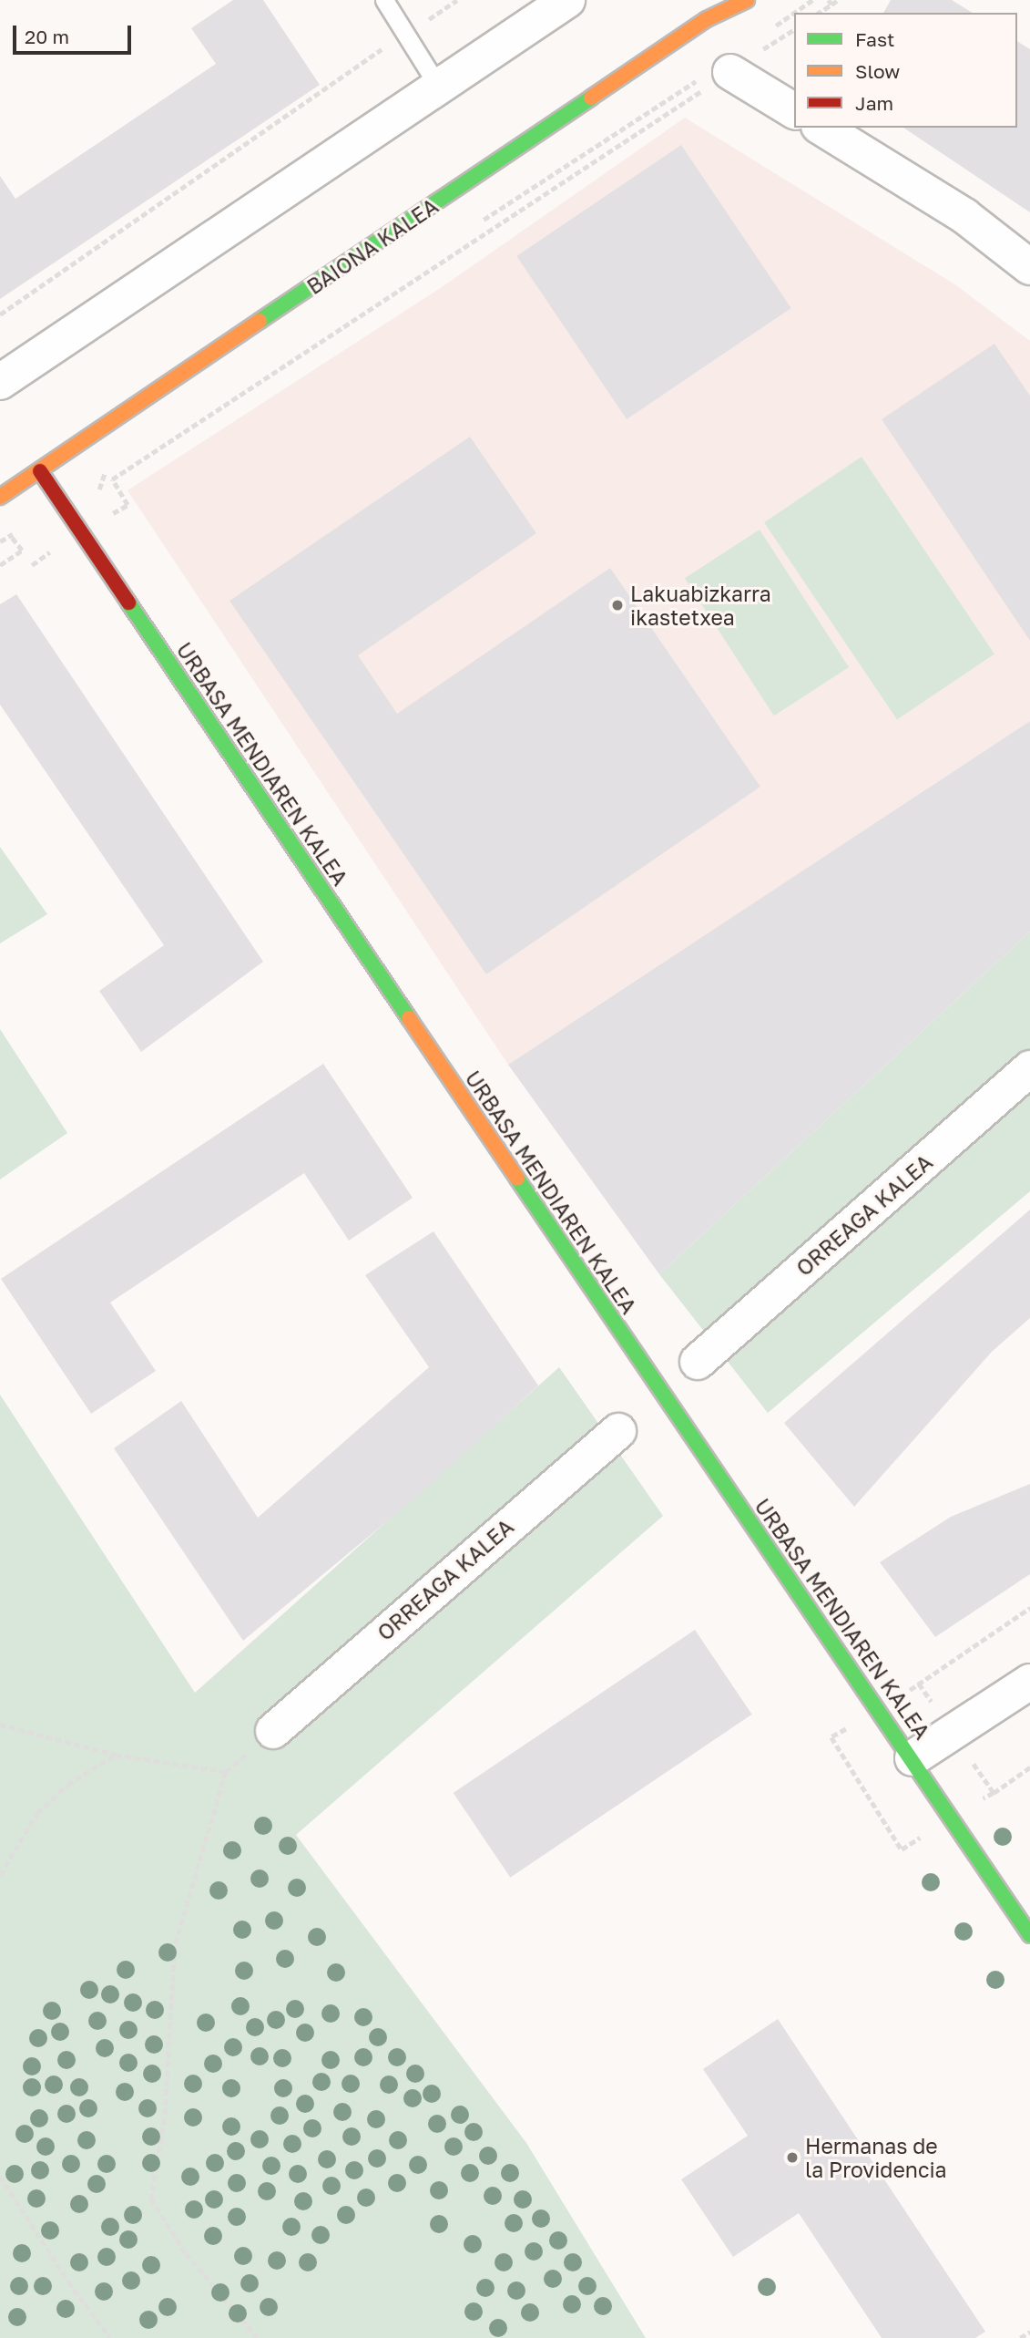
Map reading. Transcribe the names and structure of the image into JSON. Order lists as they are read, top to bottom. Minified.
{"streets":{"street":["BAIONA KALEA","URBASA MENDIAREN KALEA","ORREAGA KALEA"]},"crossings":[["BAIONA KALEA","URBASA MENDIAREN KALEA"]],"places":["Lakuabizkarra ikastetxea","Hermanas de la Providencia"],"legend":["Fast","Slow","Jam"],"scale_bar":"20 m"}
